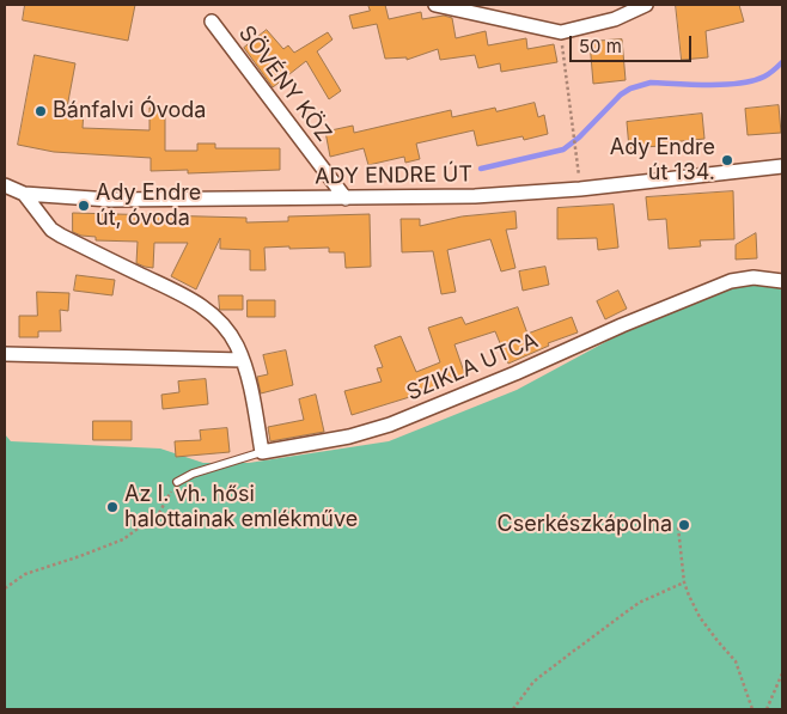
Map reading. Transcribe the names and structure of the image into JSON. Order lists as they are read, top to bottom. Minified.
{"streets":{"street":["SÖVÉNY KÖZ","ADY ENDRE ÚT","SZIKLA UTCA"]},"crossings":[["SÖVÉNY KÖZ","ADY ENDRE ÚT"]],"places":["Bánfalvi Óvoda","Ady Endre út 134.","Ady Endre út, óvoda","Az I. vh. hősi halottainak emlékműve","Cserkészkápolna"],"scale_bar":"50 m"}
